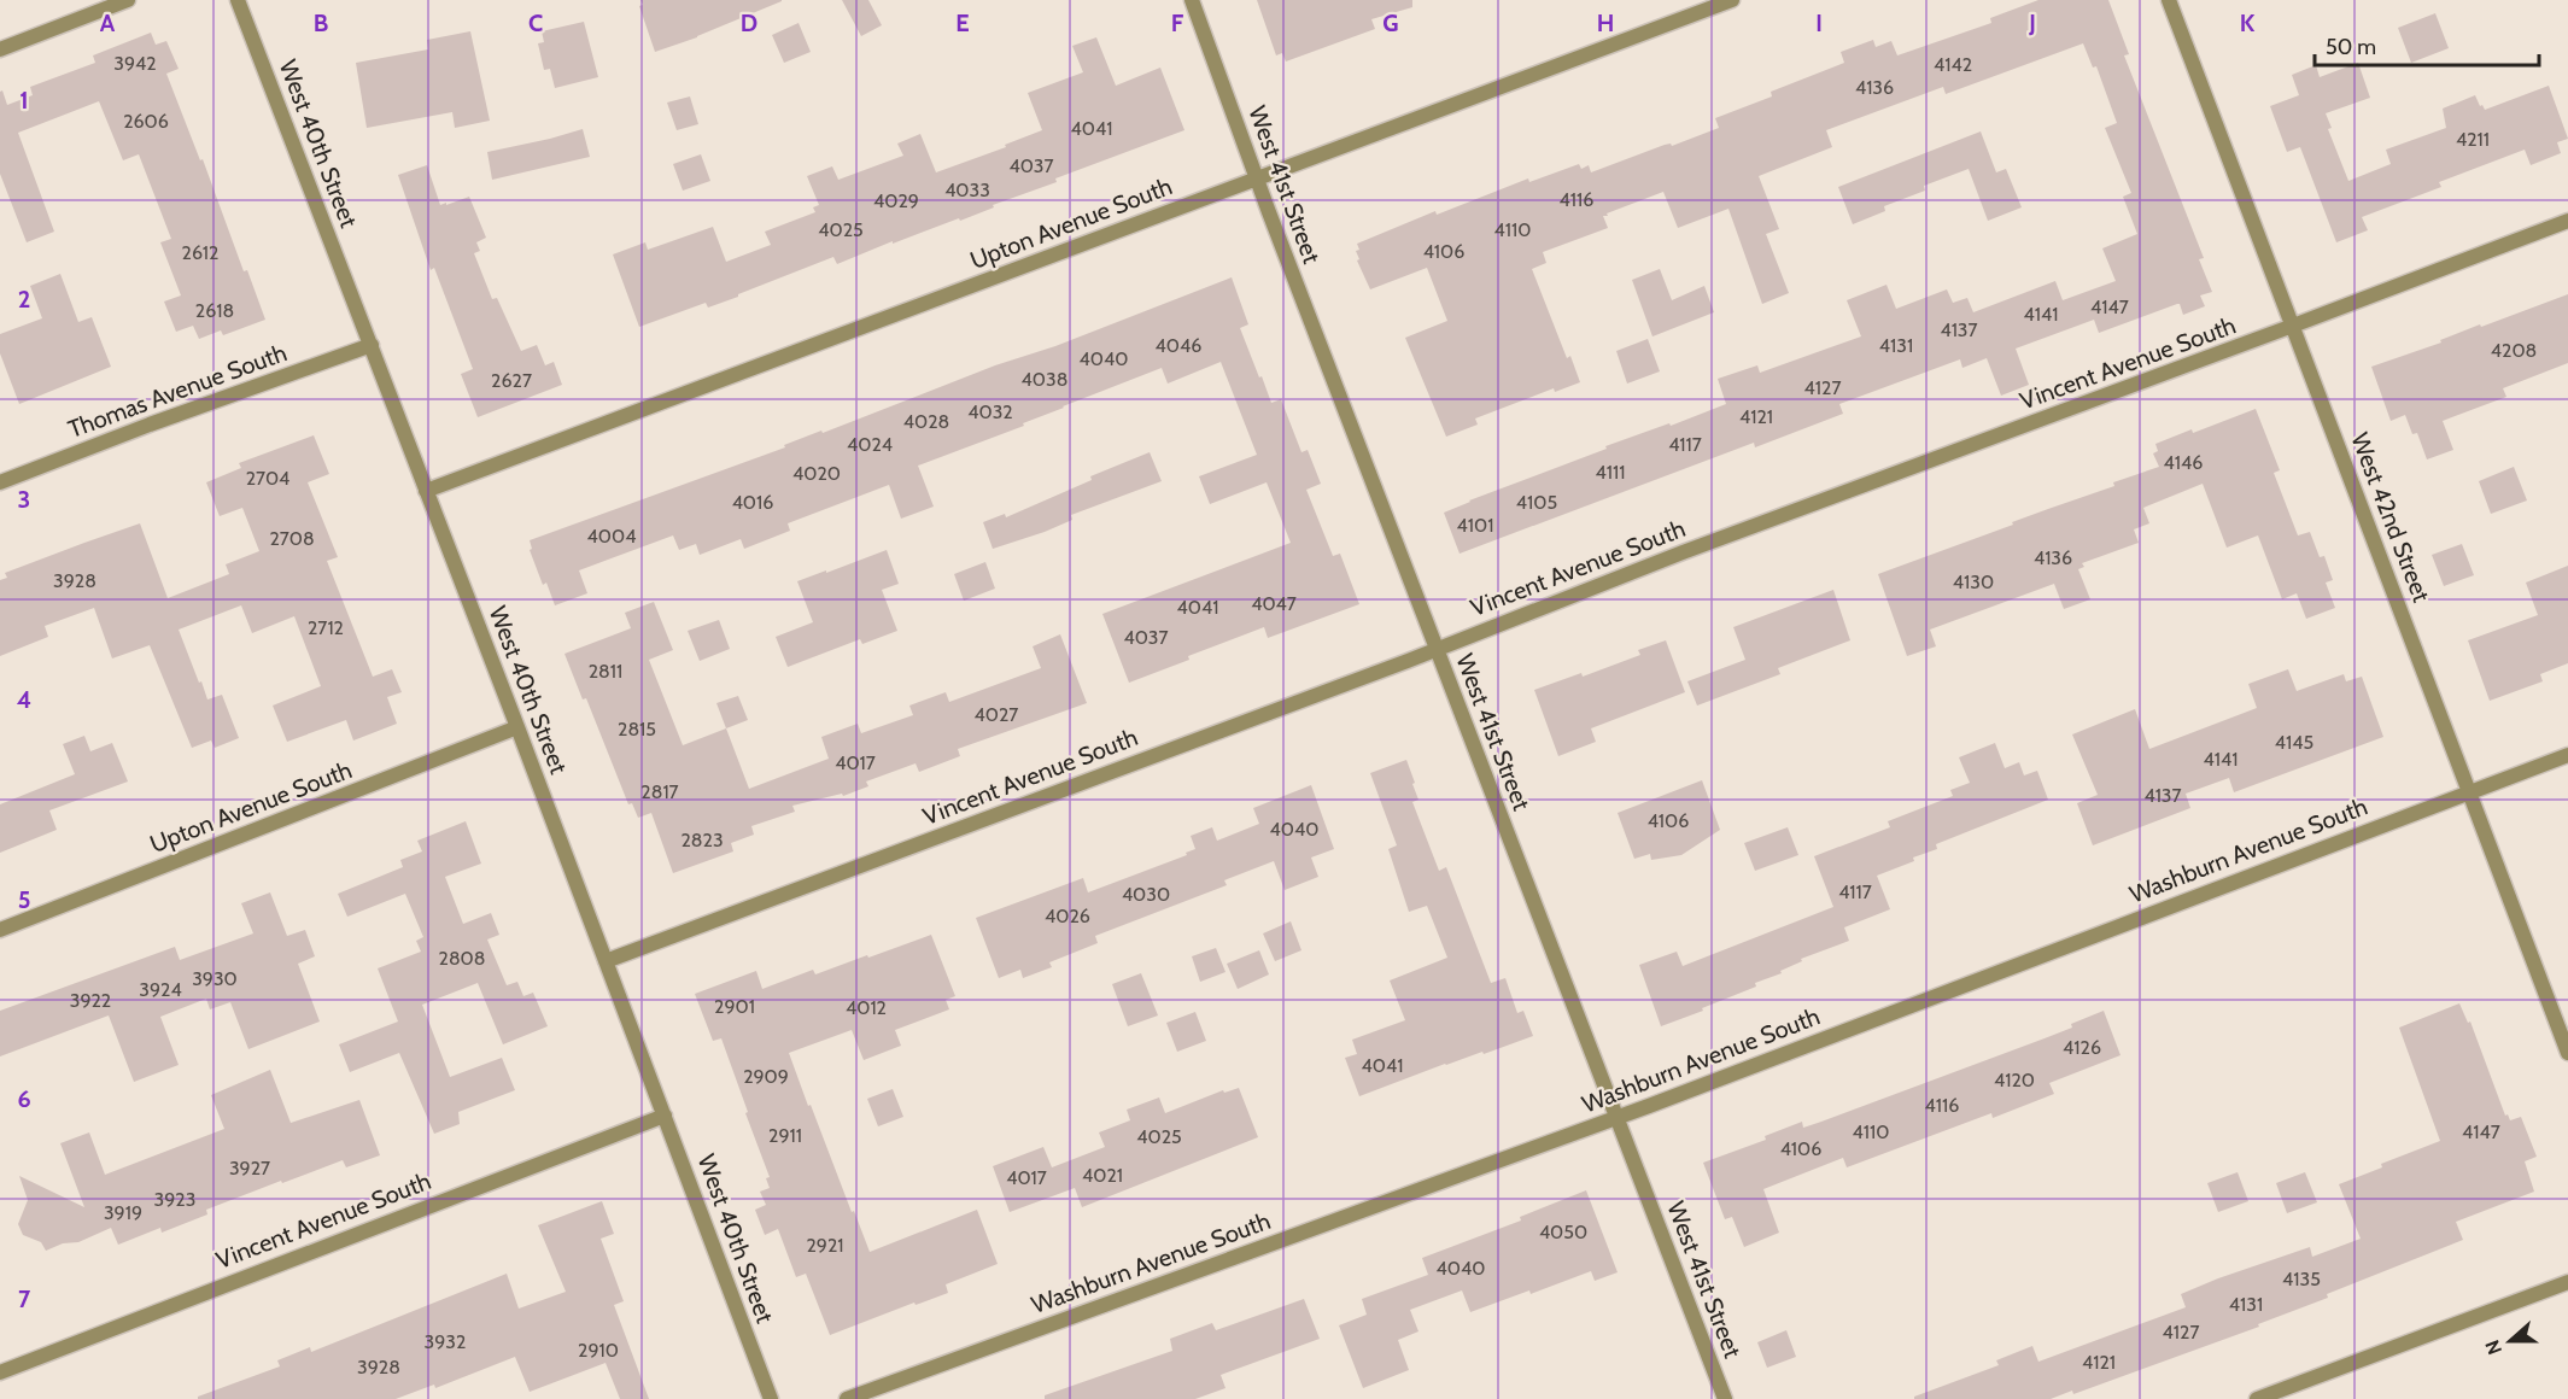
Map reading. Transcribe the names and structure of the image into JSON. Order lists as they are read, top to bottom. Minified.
{"streets":{"street":["West 40th Street","West 41st Street","Upton Avenue South","Vincent Avenue South","Thomas Avenue South","West 42nd Street","Washburn Avenue South"]},"crossings":[["West 40th Street","Upton Avenue South"],["West 40th Street","Vincent Avenue South"],["West 40th Street","Thomas Avenue South"],["West 41st Street","Upton Avenue South"],["West 41st Street","Vincent Avenue South"],["West 41st Street","Washburn Avenue South"],["Vincent Avenue South","West 42nd Street"],["West 42nd Street","Washburn Avenue South"]],"house_numbers":["3942","4142","4136","2606","4041","4211","4037","4033","4116","4029","4025","4110","4106","2612","4147","2618","4141","4137","4046","4131","4208","4040","4038","2627","4127","4032","4121","4028","4024","4117","4146","4111","4020","2704","4016","4105","4101","4004","2708","4136","3928","4130","4047","4041","2712","4037","2811","4027","2815","4145","4141","4017","2817","4137","4106","4040","2823","4117","4030","4026","2808","3930","3924","3922","2901","4012","4126","4041","2909","4120","4116","4110","4147","2911","4025","4106","3927","4021","4017","3923","3919","4050","2921","4040","4135","4131","4127","3932","2910","4121","3928"],"scale_bar":"50 m","north":"left","grid":{"columns":["A","B","C","D","E","F","G","H","I","J","K"],"rows":["1","2","3","4","5","6","7"]}}
